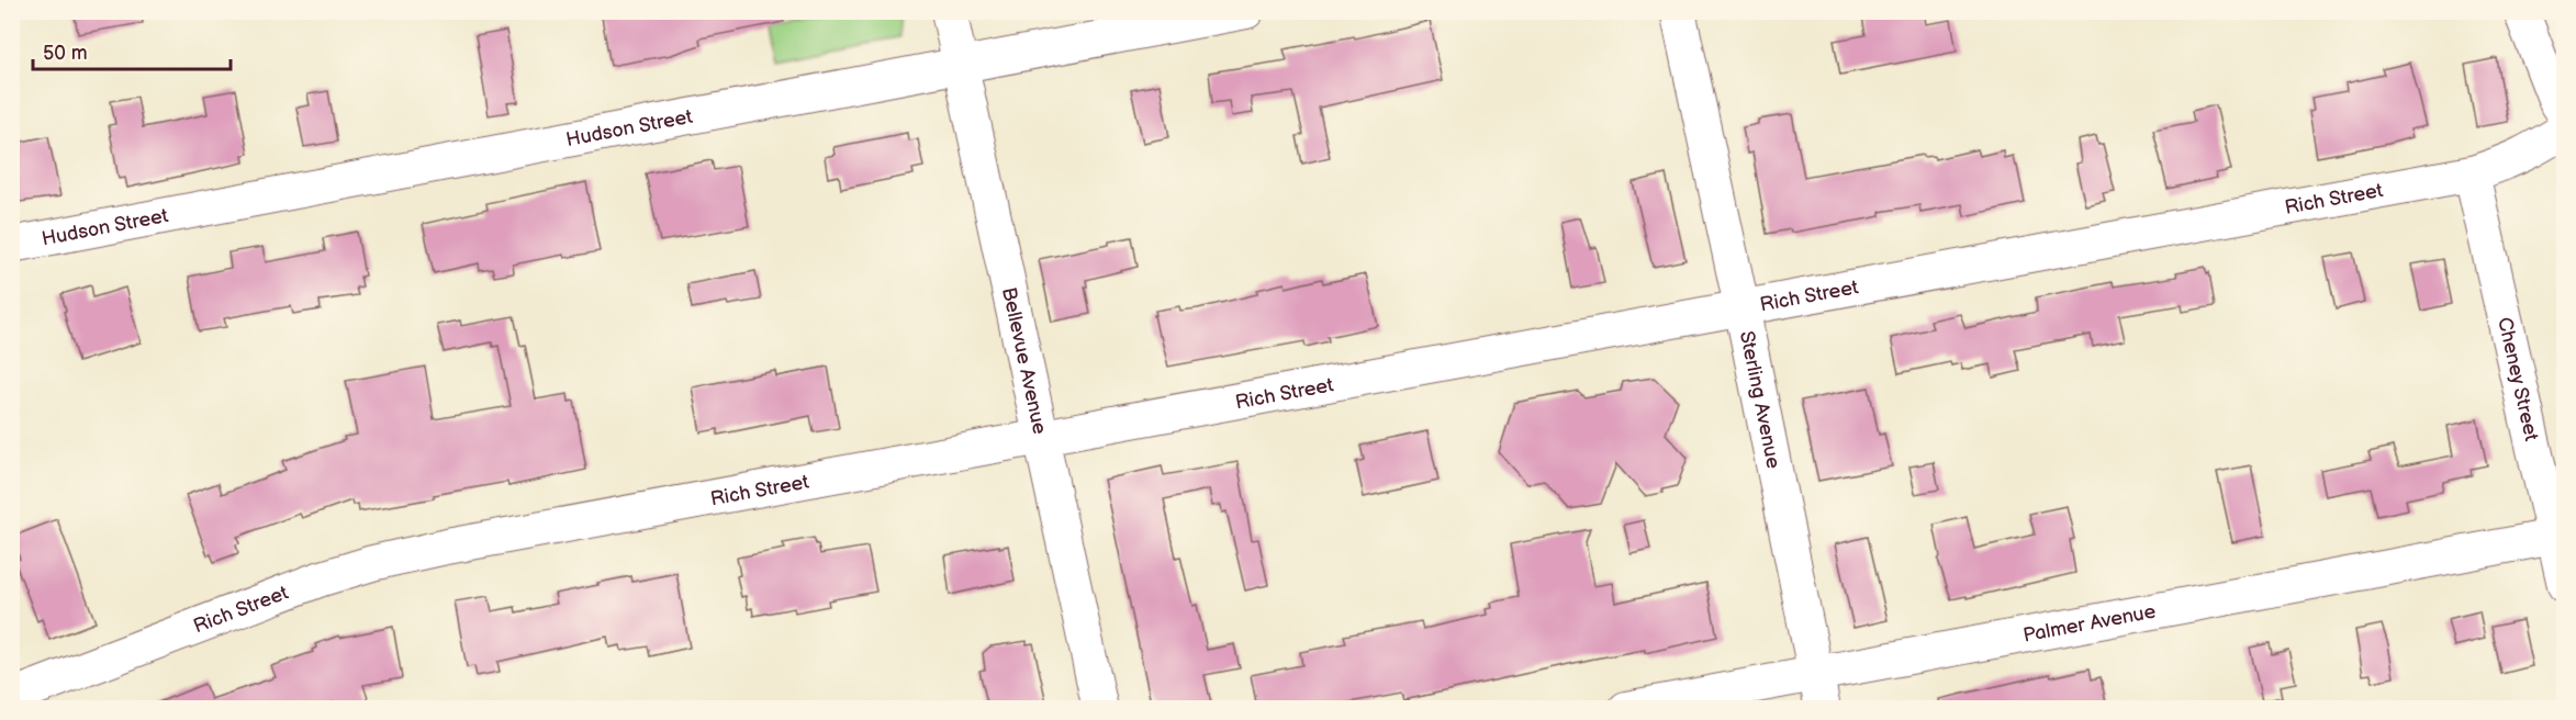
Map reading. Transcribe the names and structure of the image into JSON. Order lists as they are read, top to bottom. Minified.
{"streets":{"street":["Hudson Street","Rich Street","Bellevue Avenue","Cheney Street","Sterling Avenue","Palmer Avenue"]},"crossings":[["Hudson Street","Bellevue Avenue"],["Rich Street","Bellevue Avenue"],["Rich Street","Cheney Street"],["Rich Street","Sterling Avenue"],["Cheney Street","Palmer Avenue"],["Sterling Avenue","Palmer Avenue"]],"scale_bar":"50 m"}
